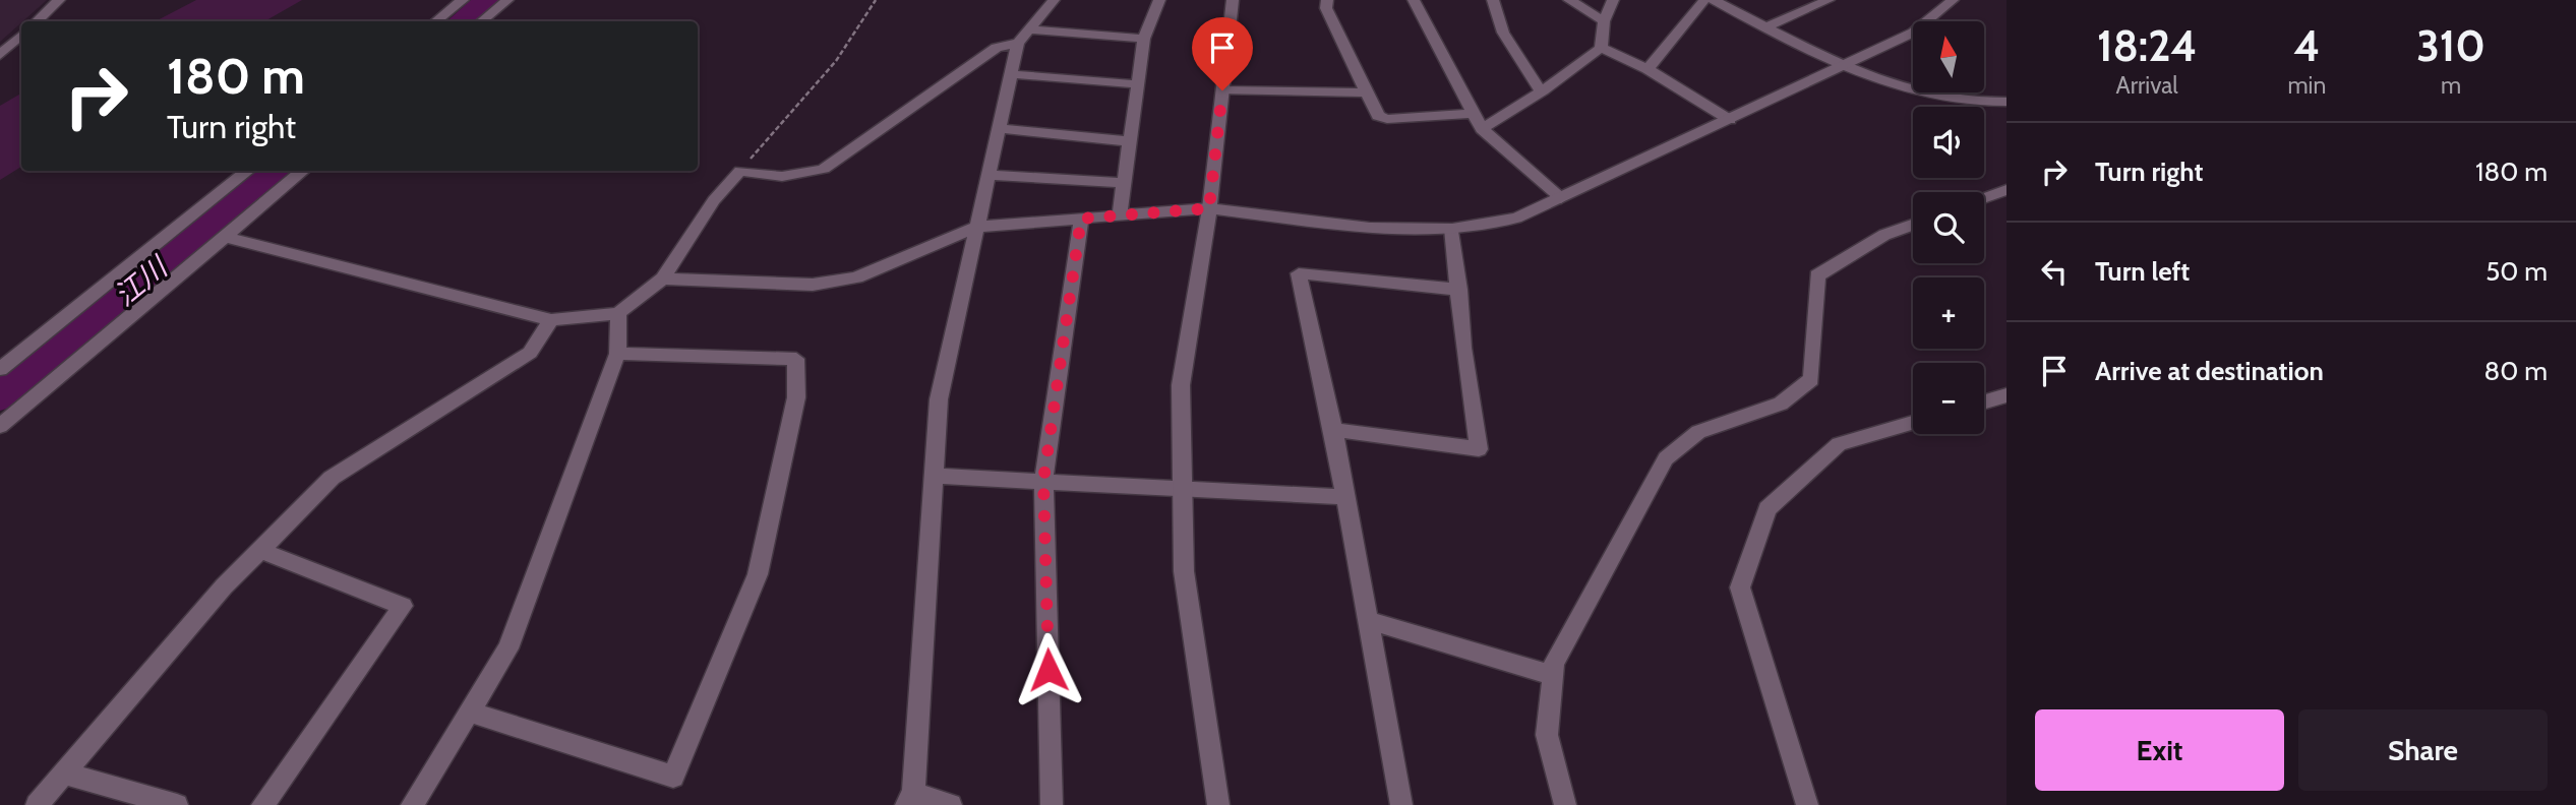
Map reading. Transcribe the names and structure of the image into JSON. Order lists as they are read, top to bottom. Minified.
{"water":["江川"],"north":"top","page":{"eta":["18:24","Arrival","4","min","310","m"],"map_buttons":["+","−"],"turn":["180 m","Turn right"],"list":[{"name":"Turn right","value":"180 m"},{"name":"Turn left","value":"50 m"},{"name":"Arrive at destination","value":"80 m"}],"buttons":["Exit","Share"]}}
